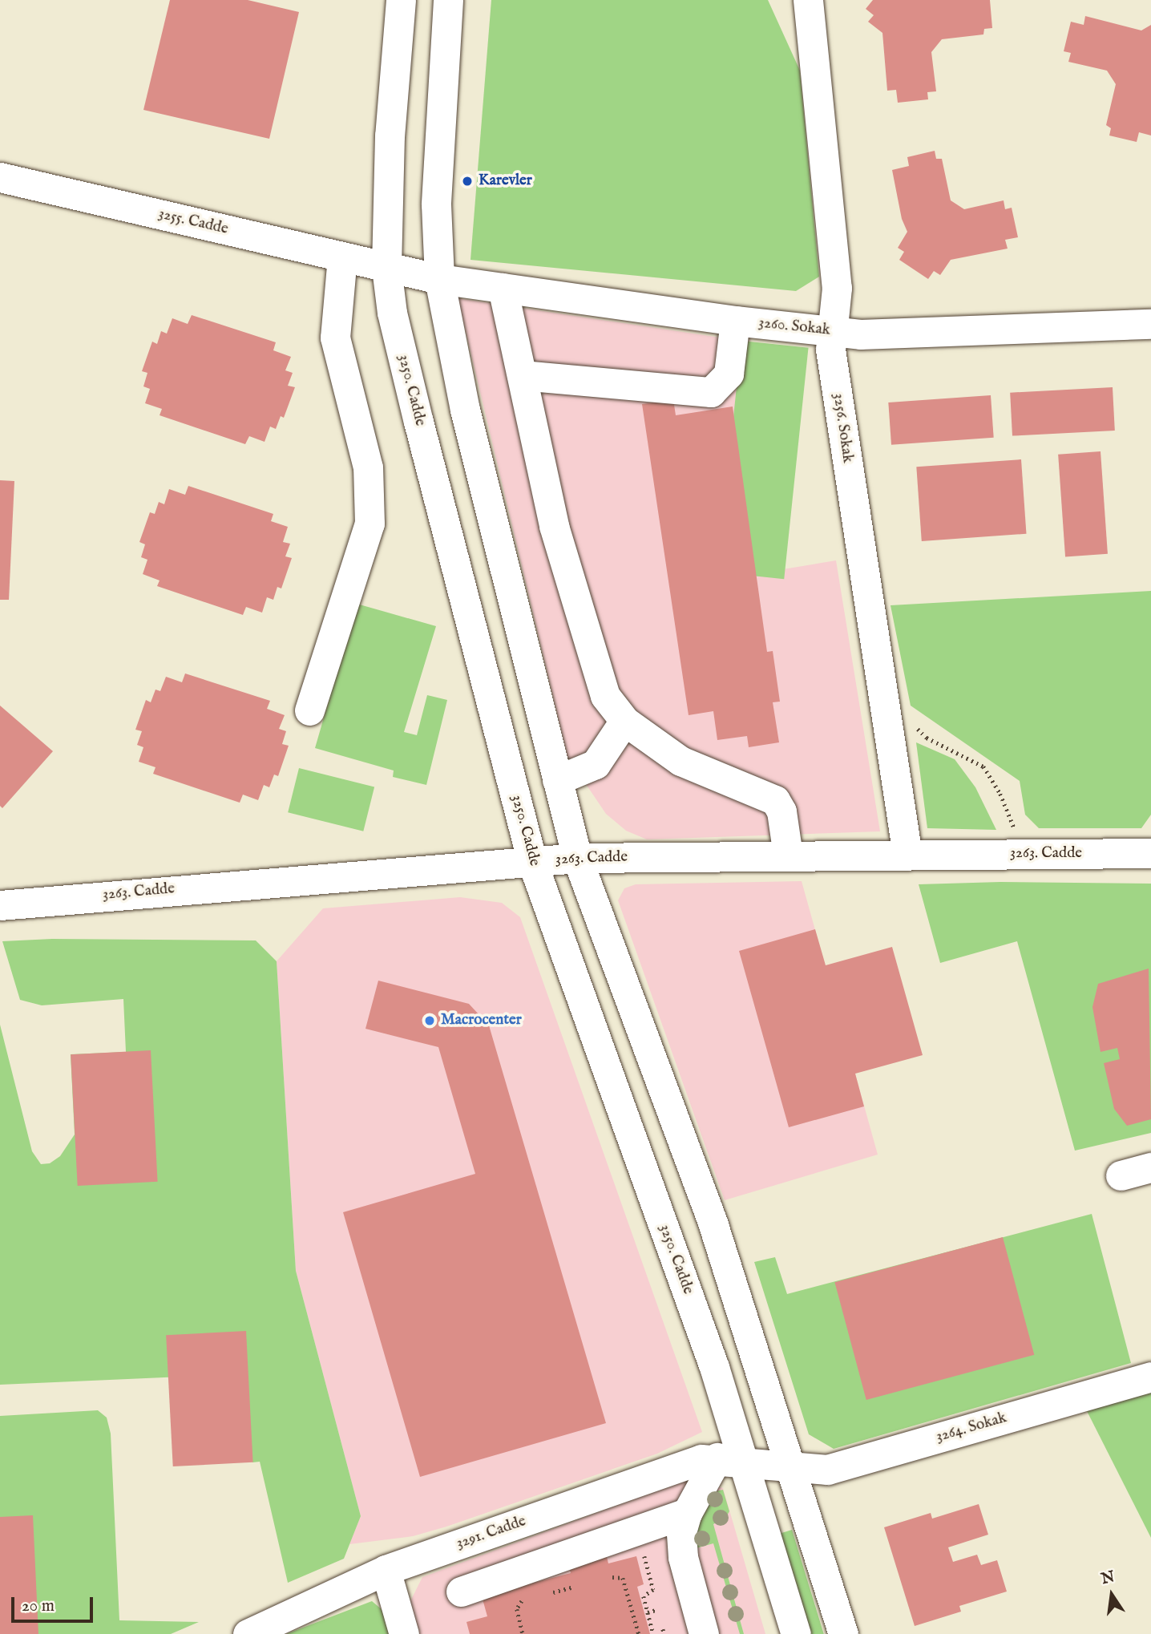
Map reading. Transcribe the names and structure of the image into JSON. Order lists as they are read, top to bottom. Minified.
{"streets":{"street":["3255. Cadde","3260. Sokak","3250. Cadde","3256. Sokak","3263. Cadde","3264. Sokak","3291. Cadde"]},"crossings":[["3255. Cadde","3260. Sokak"],["3255. Cadde","3250. Cadde"],["3260. Sokak","3256. Sokak"],["3250. Cadde","3263. Cadde"],["3250. Cadde","3264. Sokak"],["3250. Cadde","3291. Cadde"],["3256. Sokak","3263. Cadde"],["3264. Sokak","3291. Cadde"]],"places":["Karevler","Macrocenter"],"scale_bar":"20 m","north":"top"}
